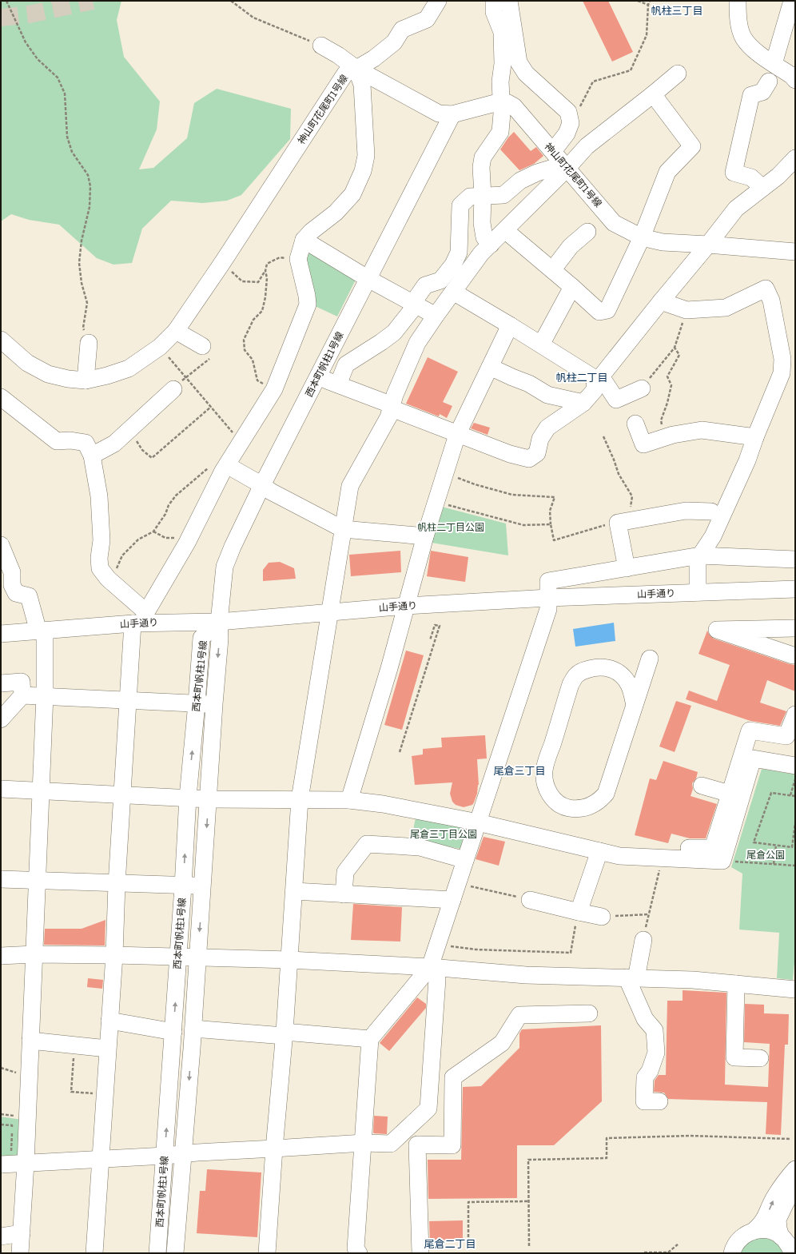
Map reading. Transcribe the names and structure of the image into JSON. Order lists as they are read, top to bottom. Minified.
{"streets":{"street":["神山町花尾町1号線","西本町帆柱1号線","山手通り"]},"crossings":[["神山町花尾町1号線","西本町帆柱1号線"],["西本町帆柱1号線","山手通り"]],"districts":["帆柱三丁目","帆柱二丁目","尾倉三丁目","尾倉二丁目"],"parks":["帆柱二丁目公園","尾倉三丁目公園","尾倉公園"]}
